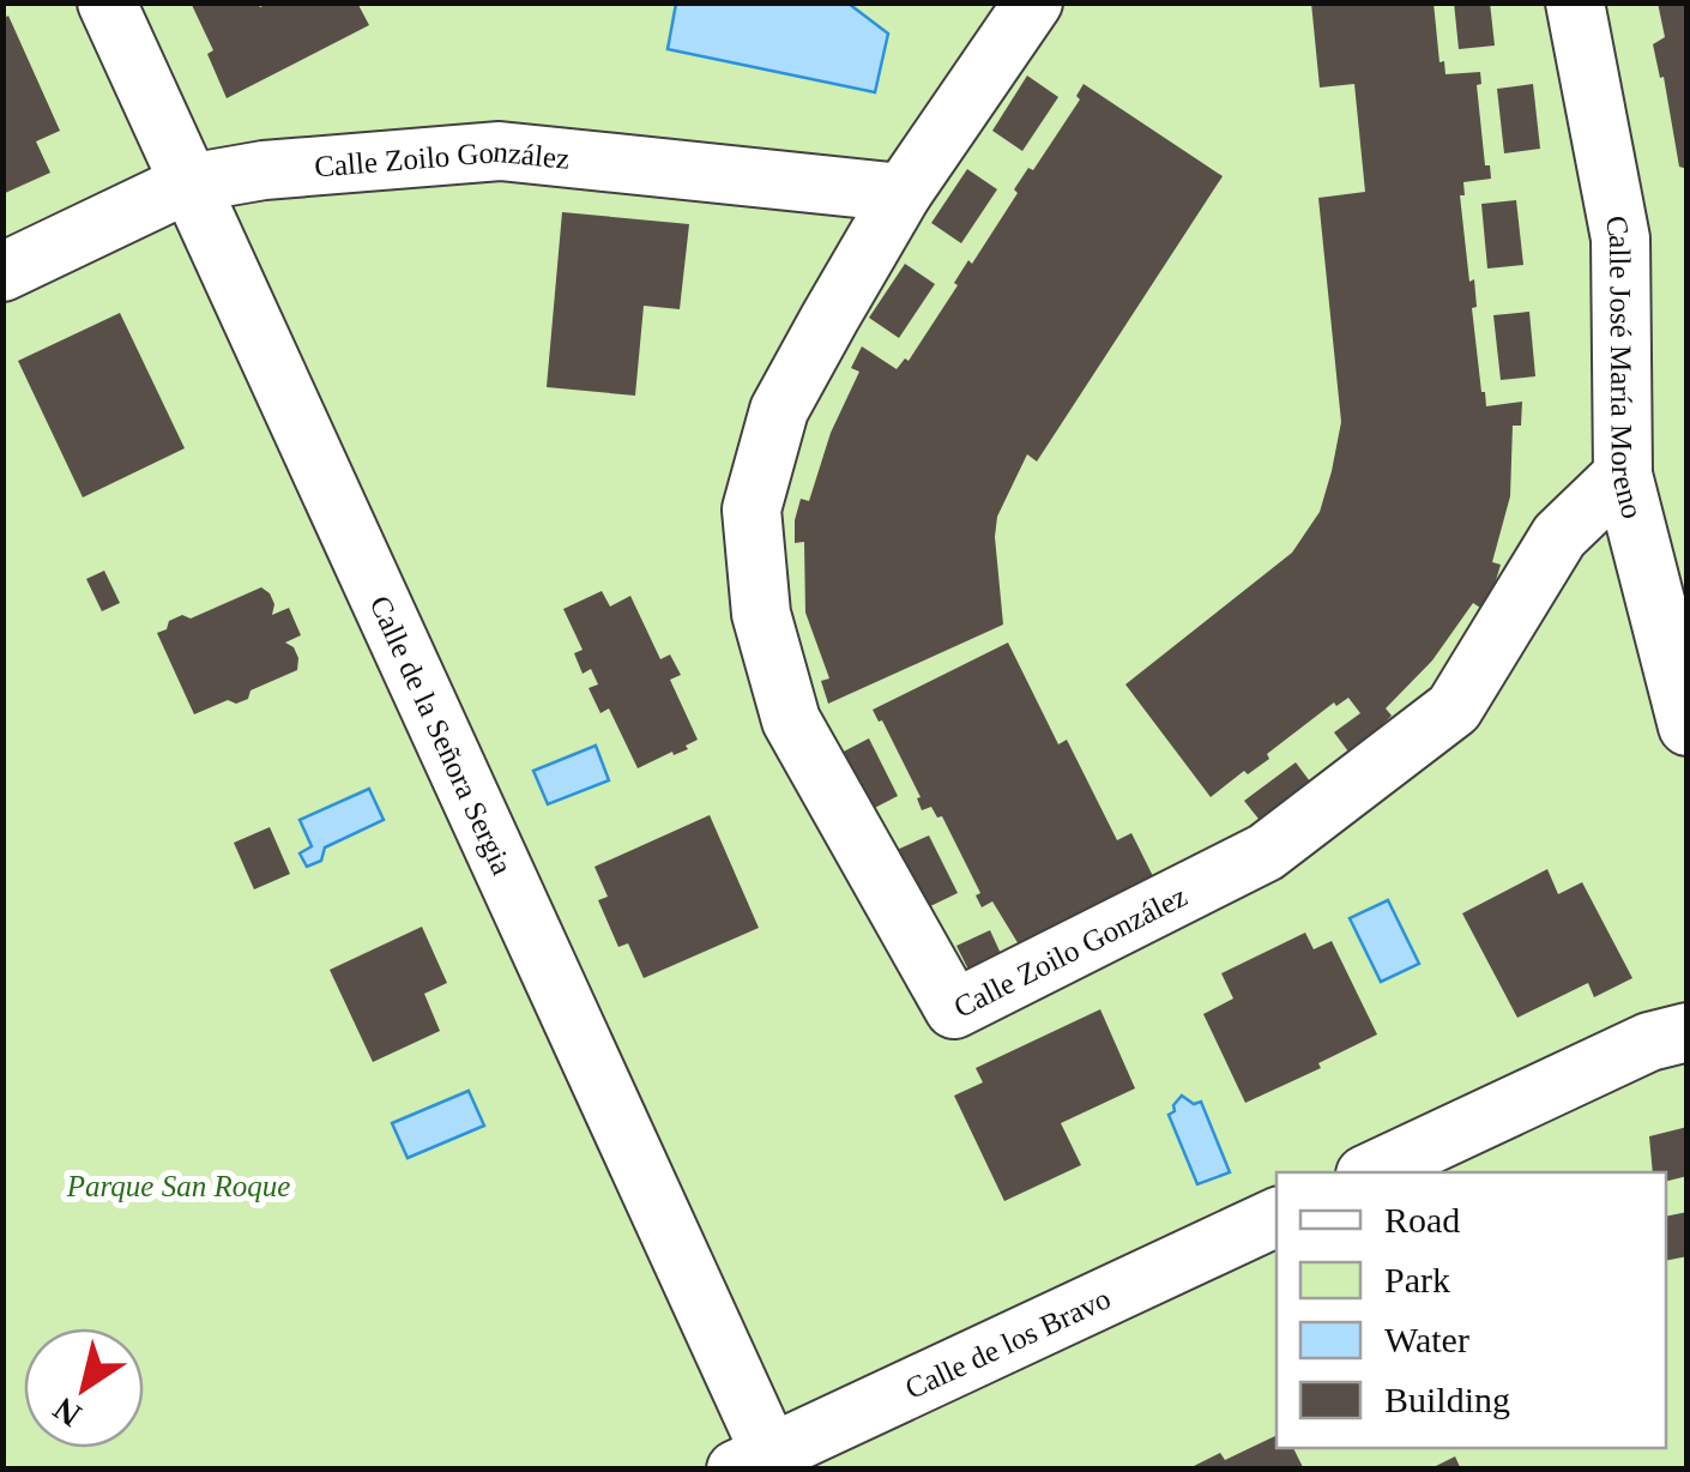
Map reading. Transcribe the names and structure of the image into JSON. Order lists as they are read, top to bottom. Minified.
{"streets":{"street":["Calle Zoilo González","Calle José María Moreno","Calle de la Señora Sergia","Calle de los Bravo"]},"crossings":[["Calle Zoilo González","Calle José María Moreno"],["Calle Zoilo González","Calle de la Señora Sergia"],["Calle de la Señora Sergia","Calle de los Bravo"]],"parks":["Parque San Roque"],"legend":["Road","Park","Water","Building"],"north":"bottom left"}
